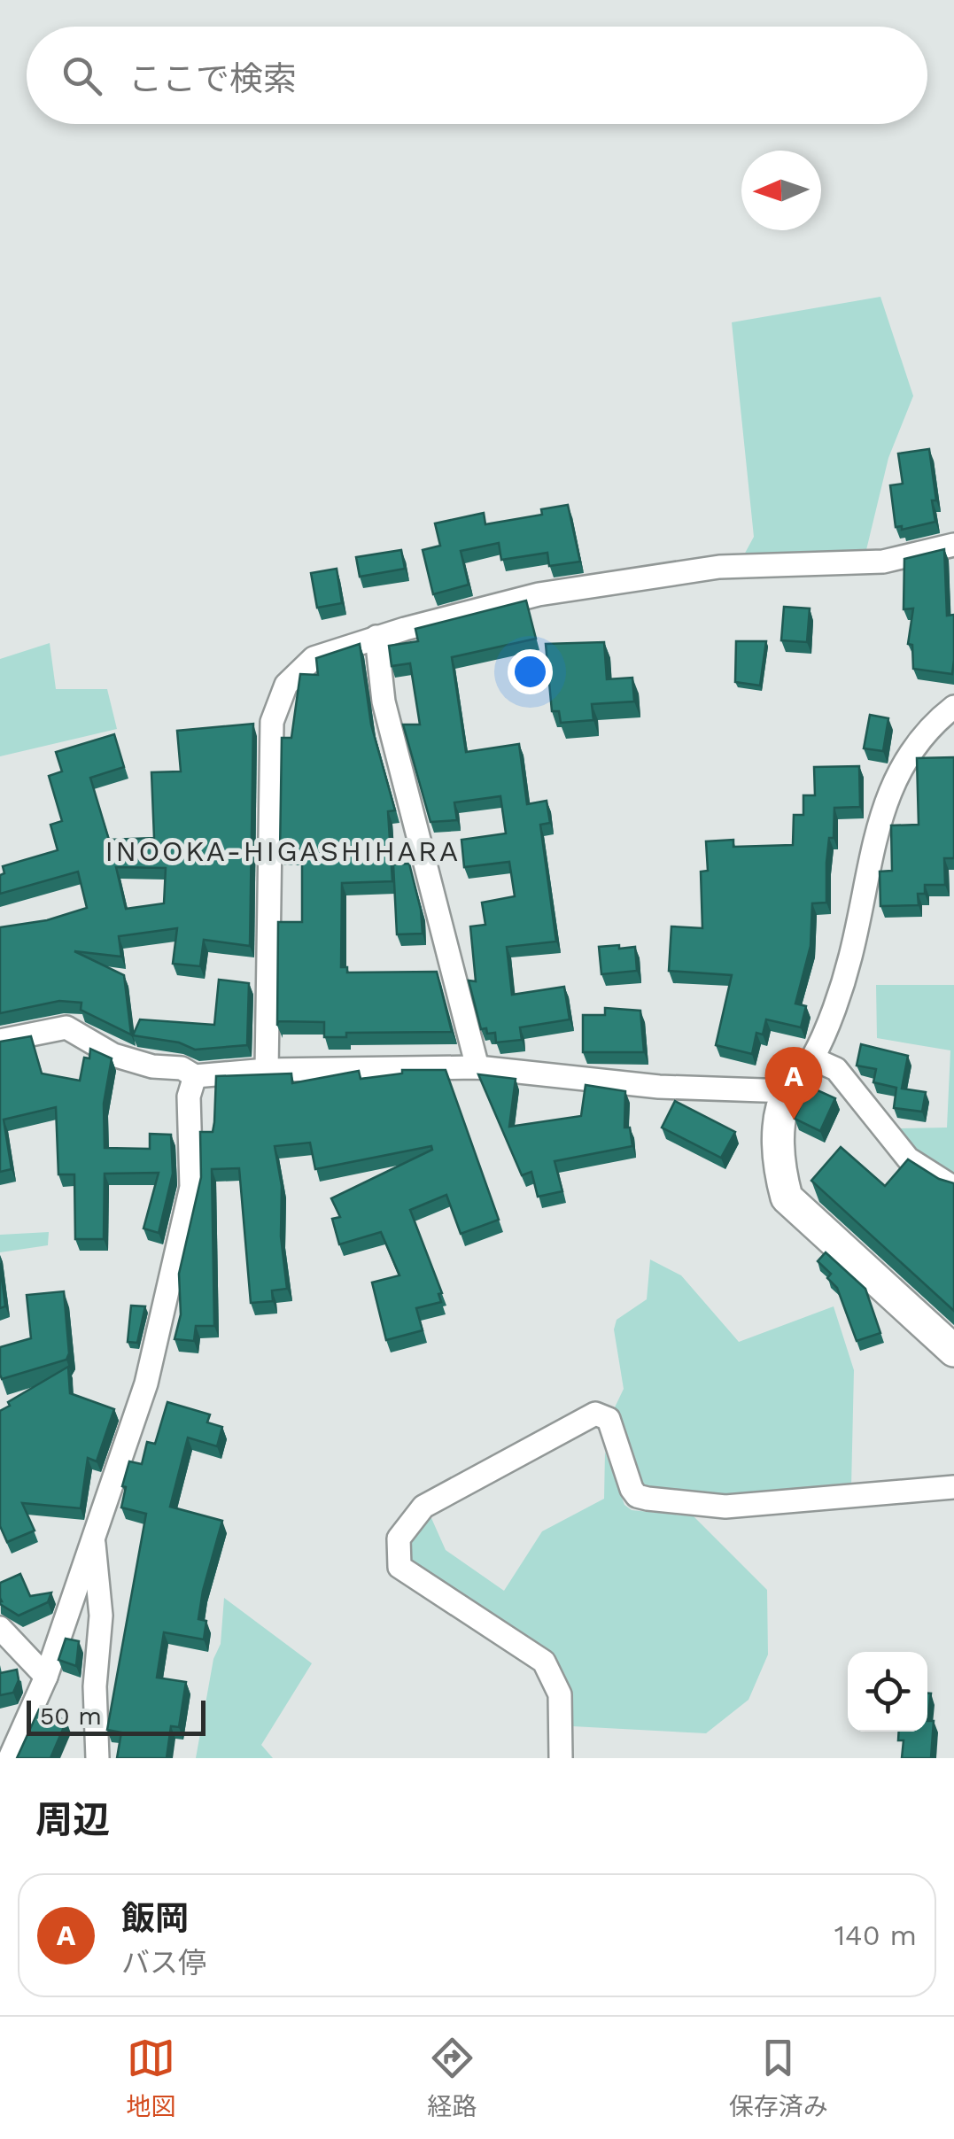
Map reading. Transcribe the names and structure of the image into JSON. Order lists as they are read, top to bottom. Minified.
{"districts":["INOOKA-HIGASHIHARA"],"scale_bar":"50 m","north":"left","page":{"search":"ここで検索","pins":"A","scale":"50 m","heading":"周辺","list":[{"mark":"A","name":"飯岡","note":"バス停","value":"140 m"}],"nav":["地図","経路","保存済み"]}}
